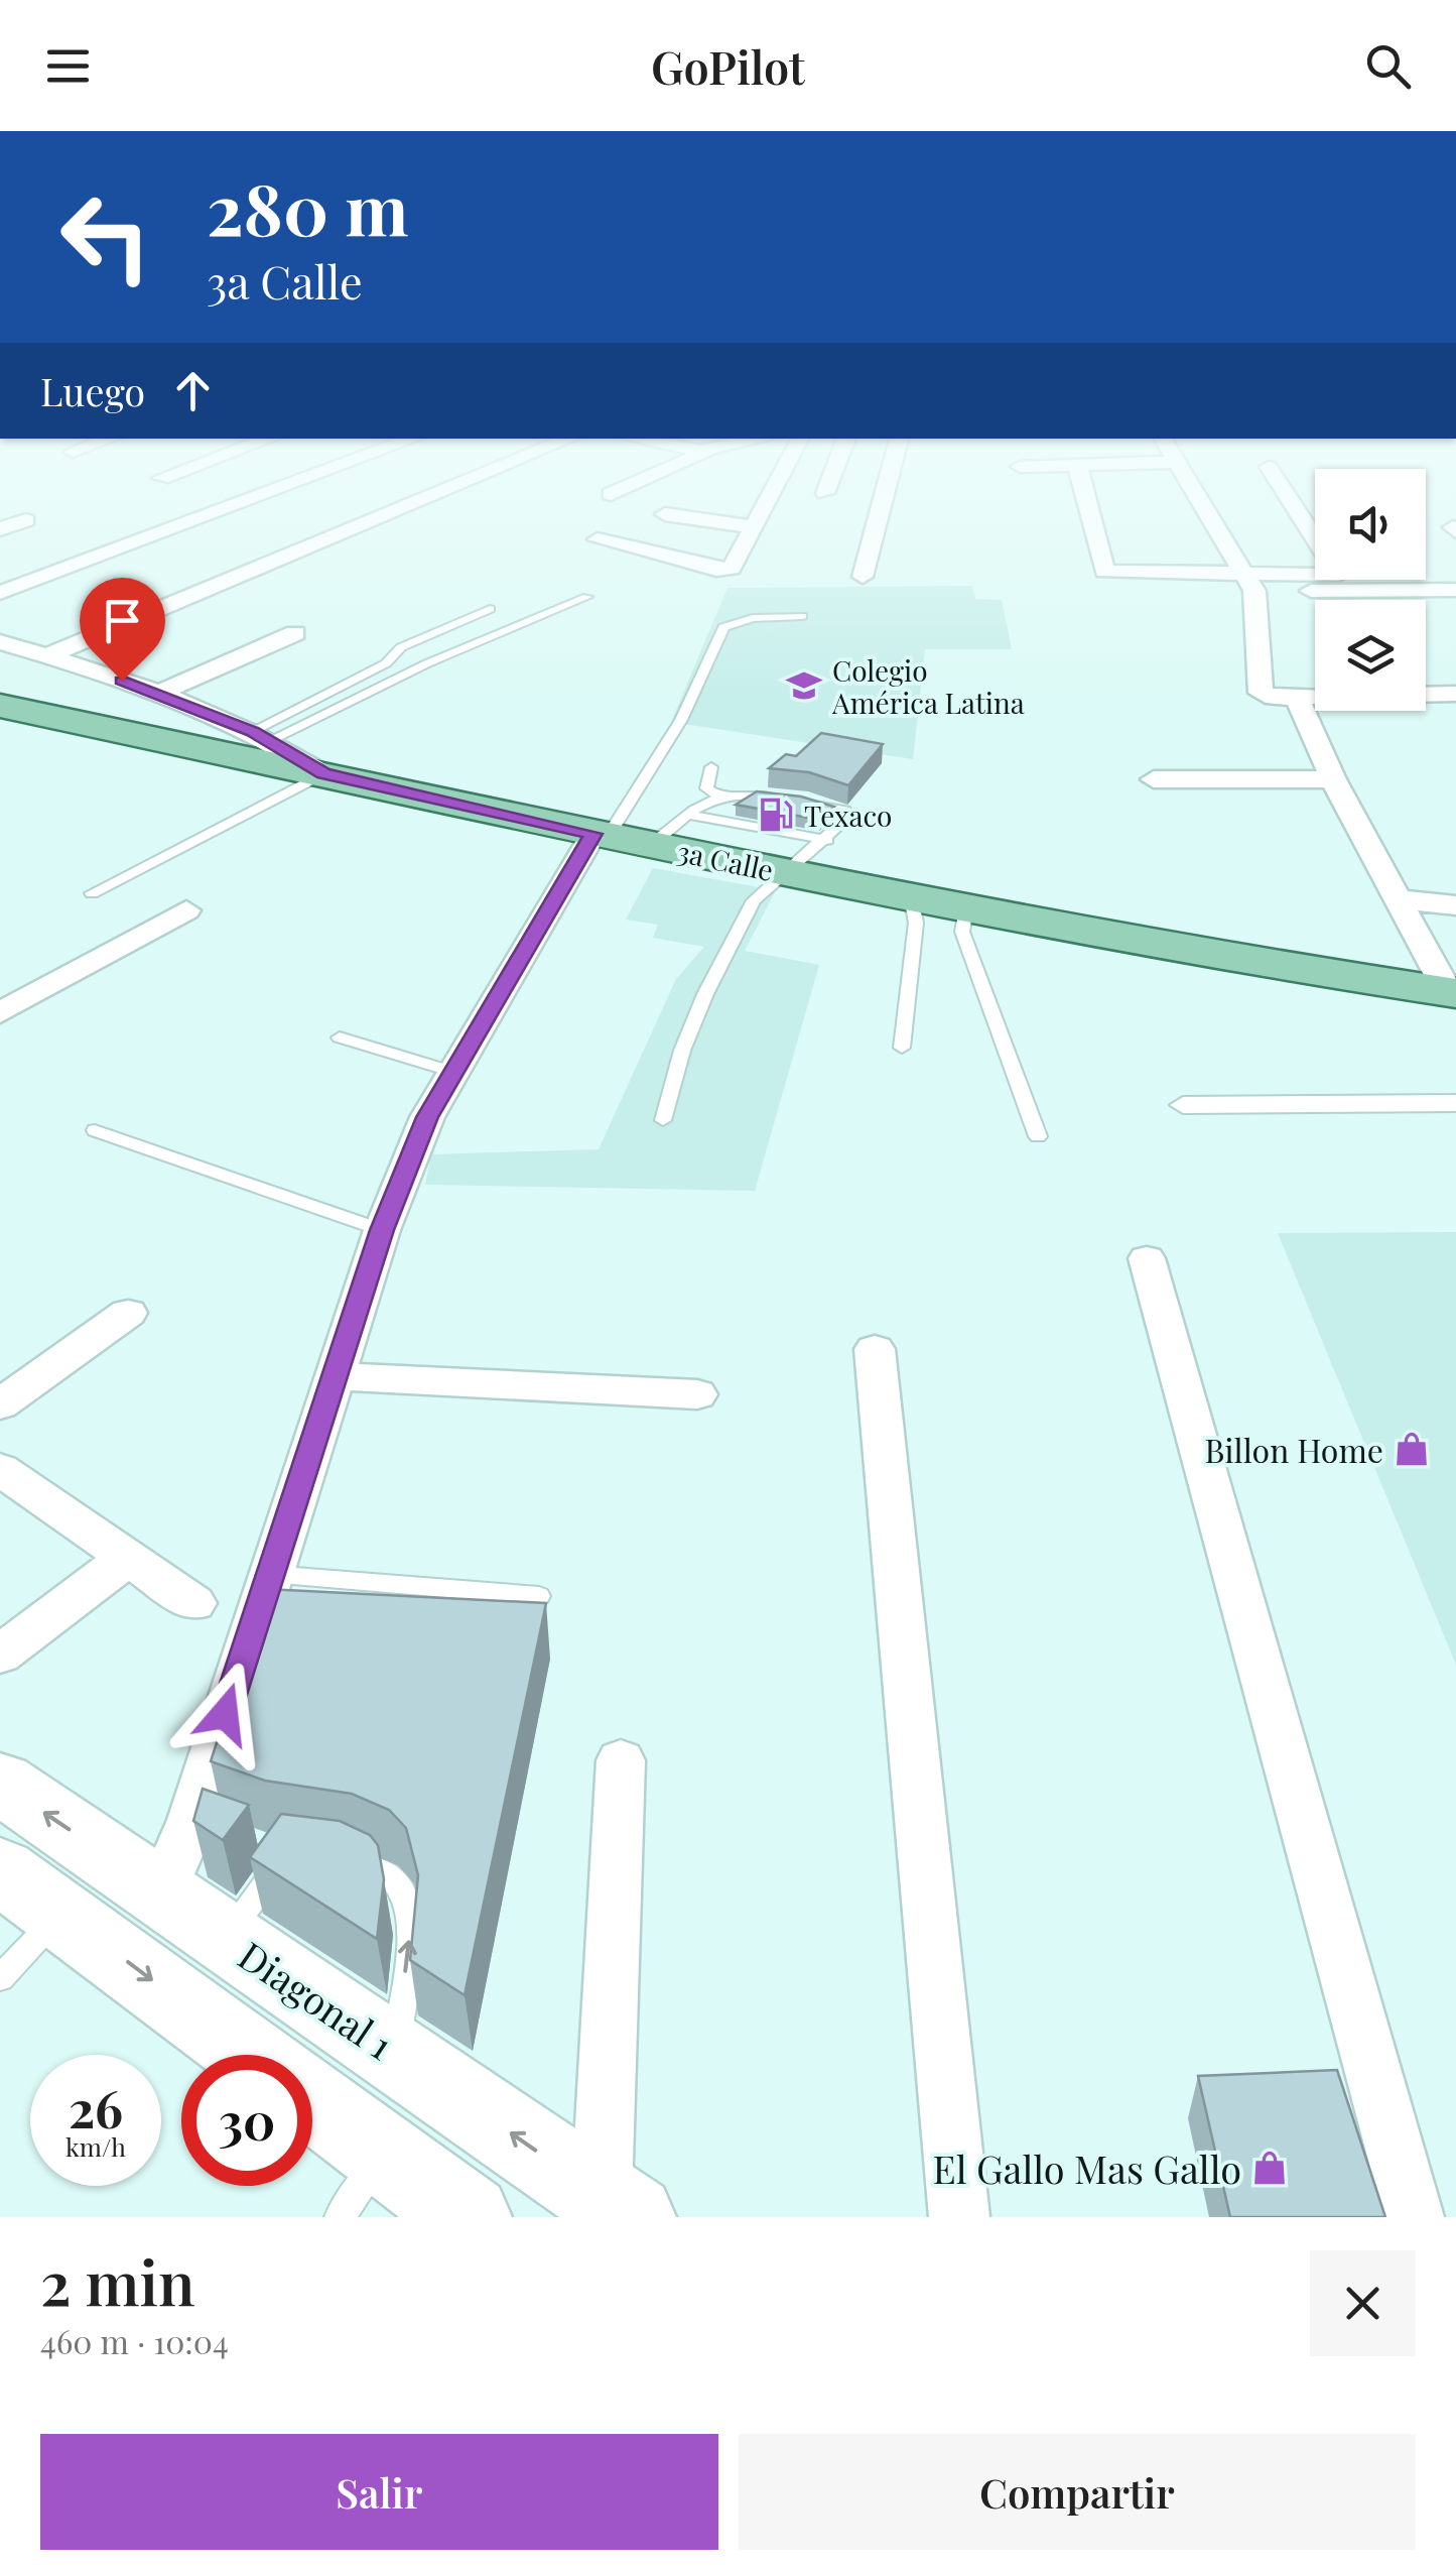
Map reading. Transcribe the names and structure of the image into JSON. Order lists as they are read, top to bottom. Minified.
{"streets":{"main road":["3a Calle","Diagonal 1"]},"places":{"school or university":["Colegio América Latina"],"fuel station":["Texaco"],"shop":["Billon Home","El Gallo Mas Gallo"]},"page":{"header":"GoPilot","turn":["280 m","3a Calle"],"then":"Luego","speed":"26 km/h","limit":"30","heading":["2 min","460 m · 10:04"],"buttons":["Salir","Compartir"]}}
